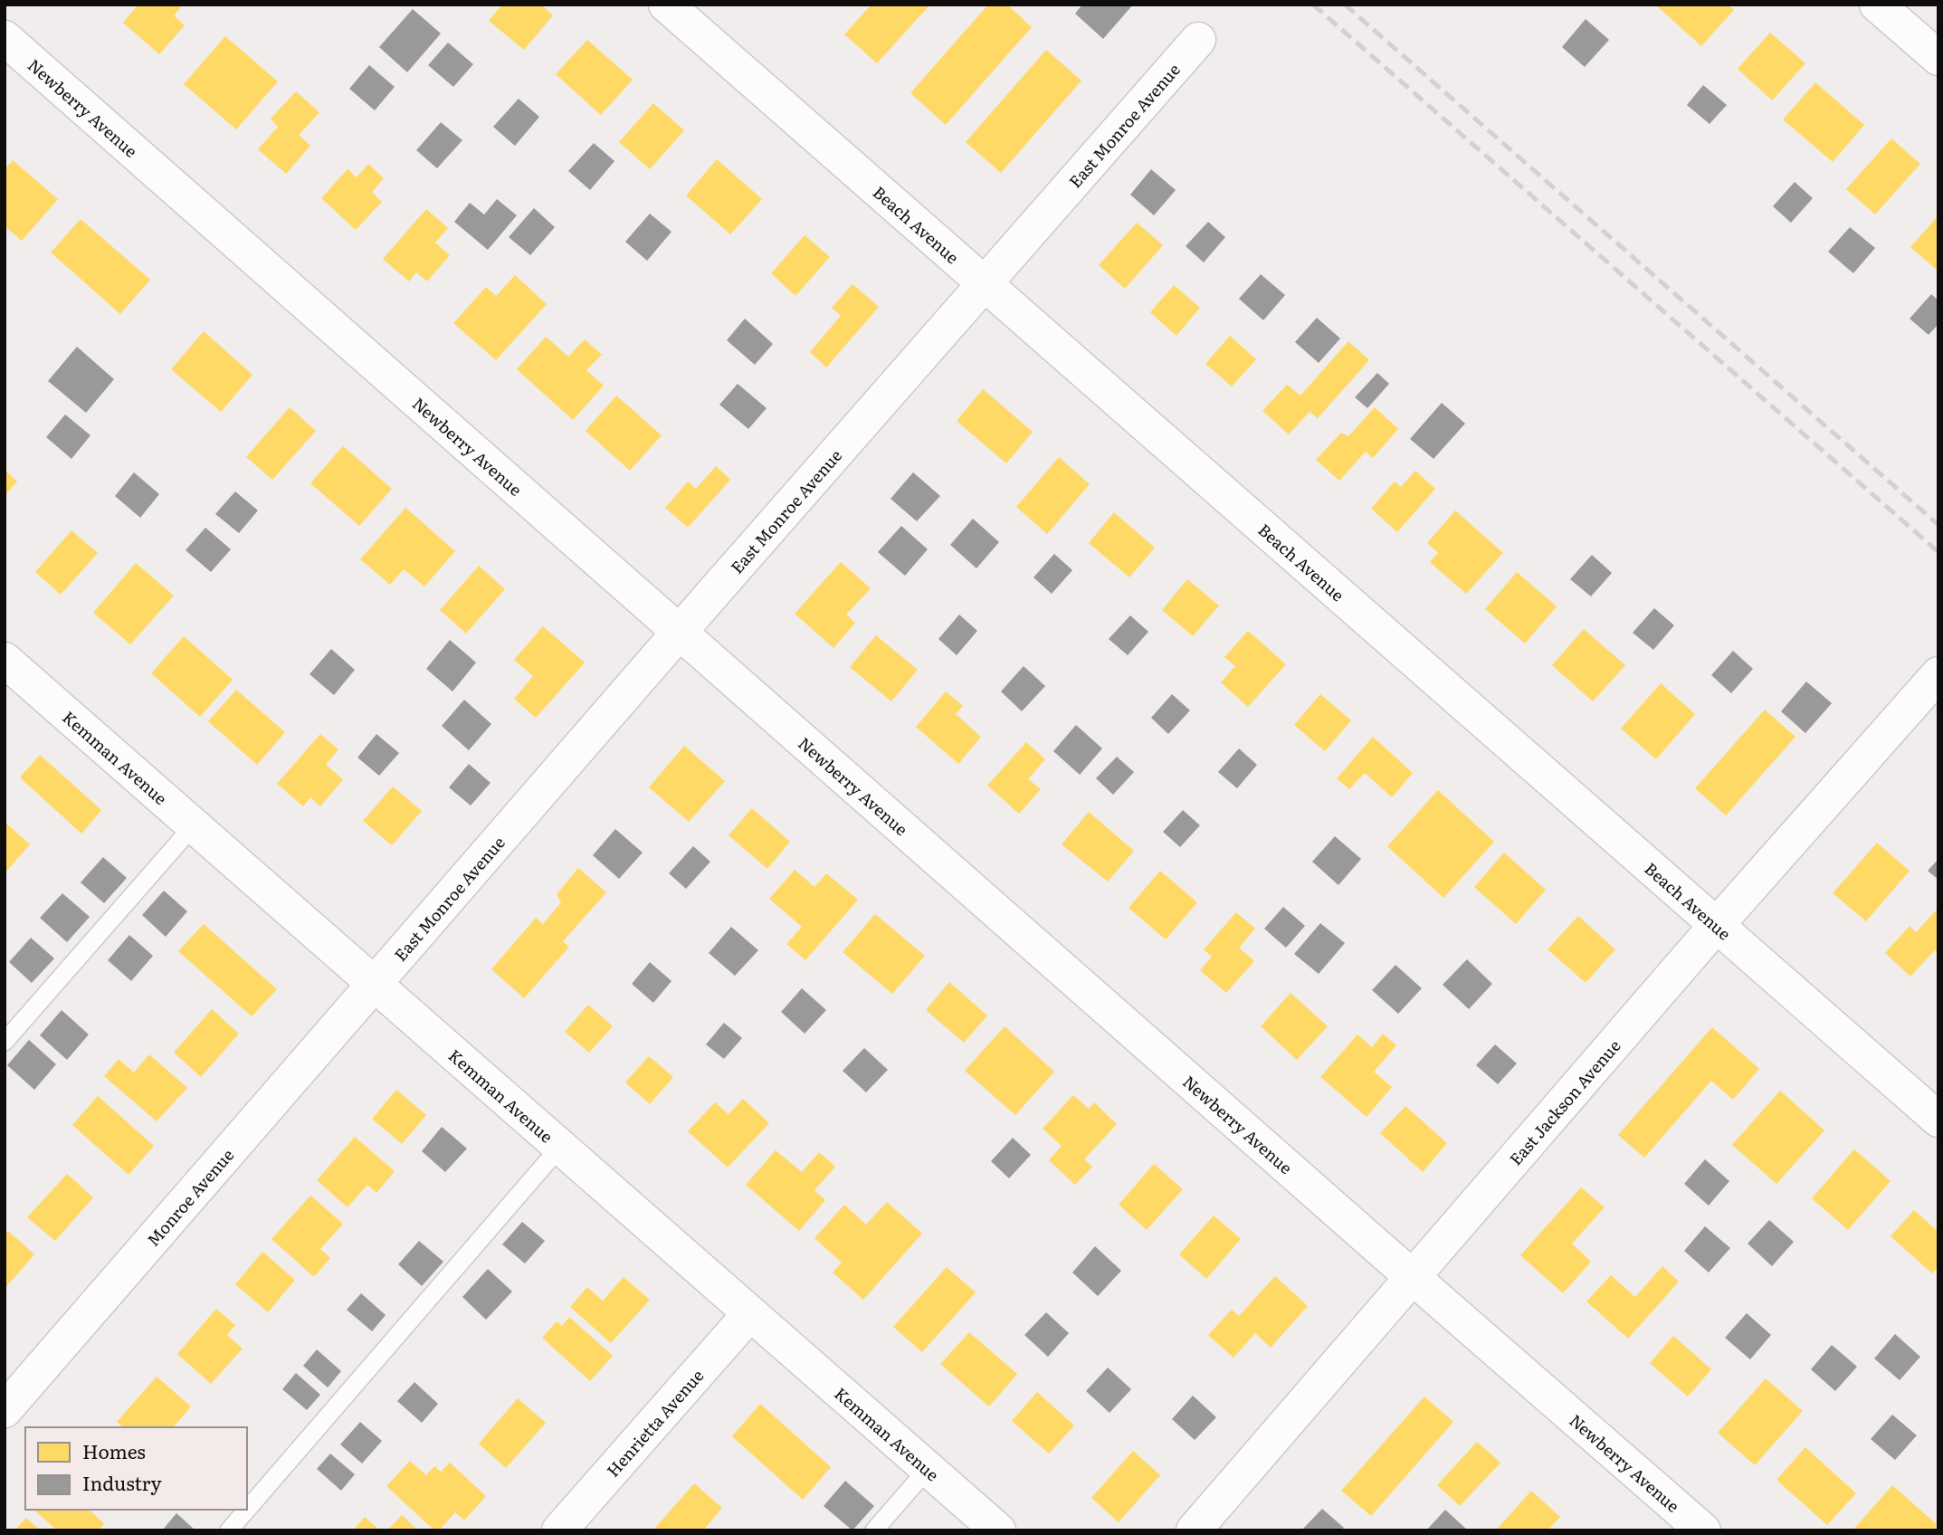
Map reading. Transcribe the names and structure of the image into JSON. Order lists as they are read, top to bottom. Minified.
{"streets":{"street":["Newberry Avenue","East Monroe Avenue","Beach Avenue","Kemman Avenue","East Jackson Avenue","Monroe Avenue","Henrietta Avenue"]},"crossings":[["Newberry Avenue","East Monroe Avenue"],["Newberry Avenue","East Jackson Avenue"],["East Monroe Avenue","Beach Avenue"],["East Monroe Avenue","Kemman Avenue"],["East Monroe Avenue","Monroe Avenue"],["Beach Avenue","East Jackson Avenue"],["Kemman Avenue","Monroe Avenue"],["Kemman Avenue","Henrietta Avenue"]],"legend":["Homes","Industry"]}
